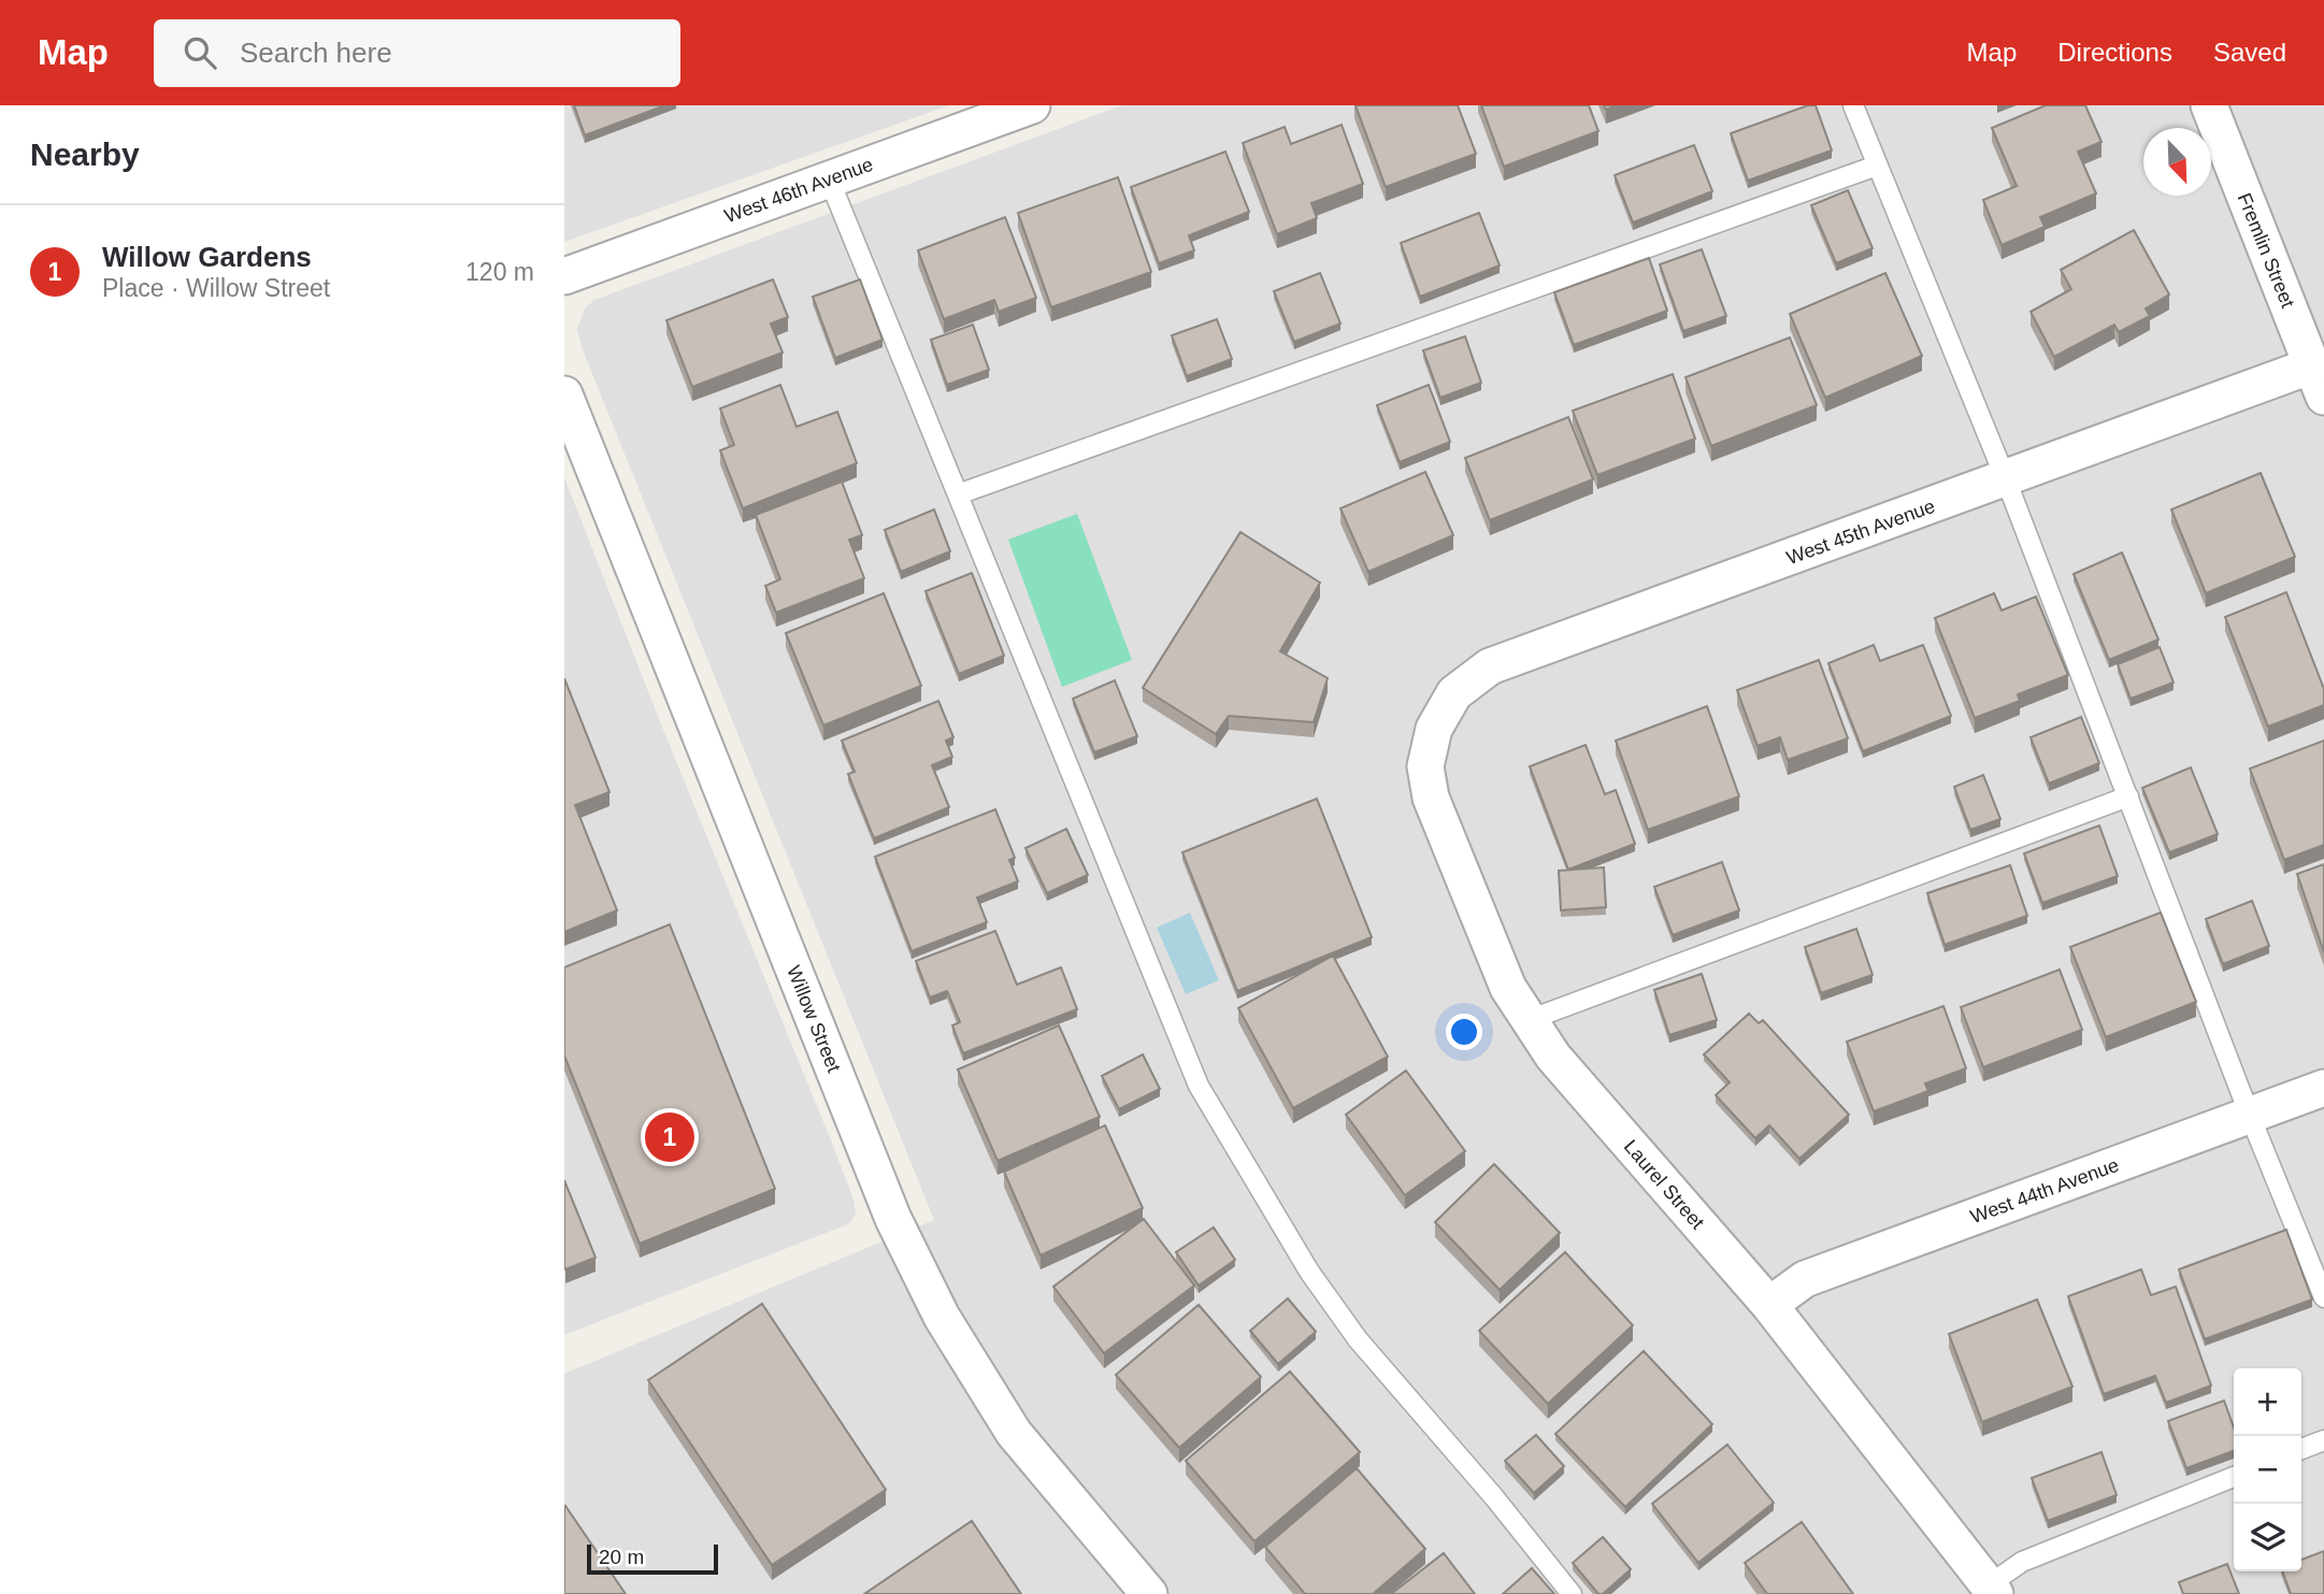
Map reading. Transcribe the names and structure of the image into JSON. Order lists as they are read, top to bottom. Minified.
{"streets":{"street":["West 46th Avenue","Fremlin Street","West 45th Avenue","Willow Street","Laurel Street","West 44th Avenue"]},"crossings":[["Fremlin Street","West 45th Avenue"],["West 45th Avenue","Laurel Street"],["Laurel Street","West 44th Avenue"]],"scale_bar":"20 m","north":"bottom right","page":{"header":"Map","search":"Search here","nav":["Map","Directions","Saved"],"heading":"Nearby","list":[{"mark":"1","name":"Willow Gardens","note":"Place · Willow Street","value":"120 m"}],"pins":"1","map_buttons":["+","−"],"scale":"20 m"}}
